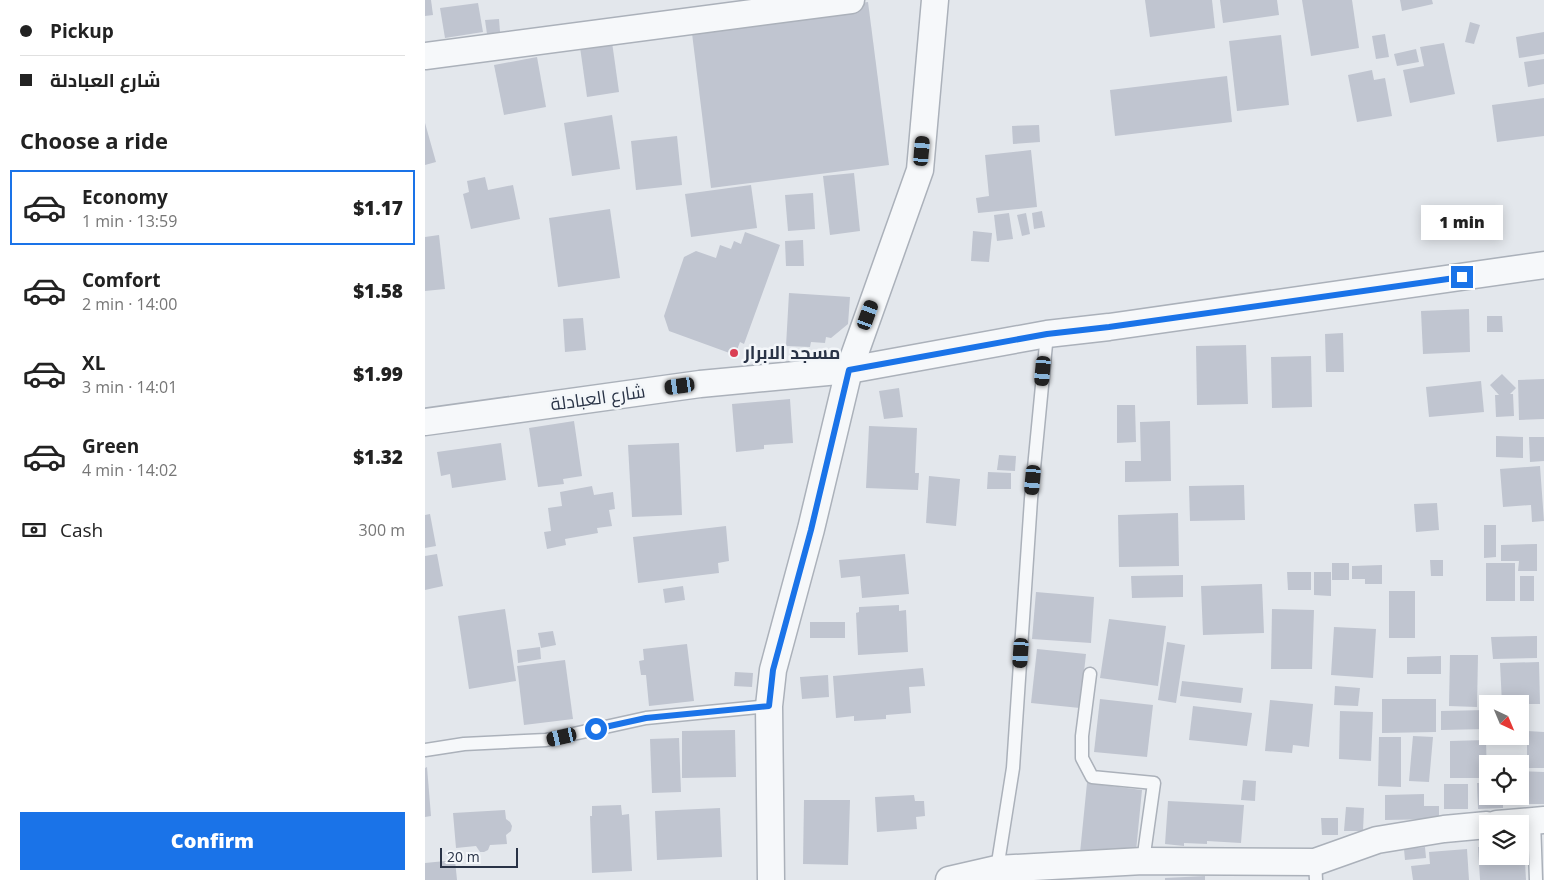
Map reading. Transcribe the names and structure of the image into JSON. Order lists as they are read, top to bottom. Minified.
{"streets":{"street":["شارع العبادلة"]},"places":["مسجد الابرار"],"scale_bar":"20 m","north":"bottom right","page":{"banner":["Pickup","شارع العبادلة"],"heading":"Choose a ride","list":[{"name":"Economy","note":"1 min · 13:59","value":"$1.17"},{"name":"Comfort","note":"2 min · 14:00","value":"$1.58"},{"name":"XL","note":"3 min · 14:01","value":"$1.99"},{"name":"Green","note":"4 min · 14:02","value":"$1.32"}],"bubble":"1 min","pay":["Cash","300 m"],"buttons":"Confirm","scale":"20 m"}}
